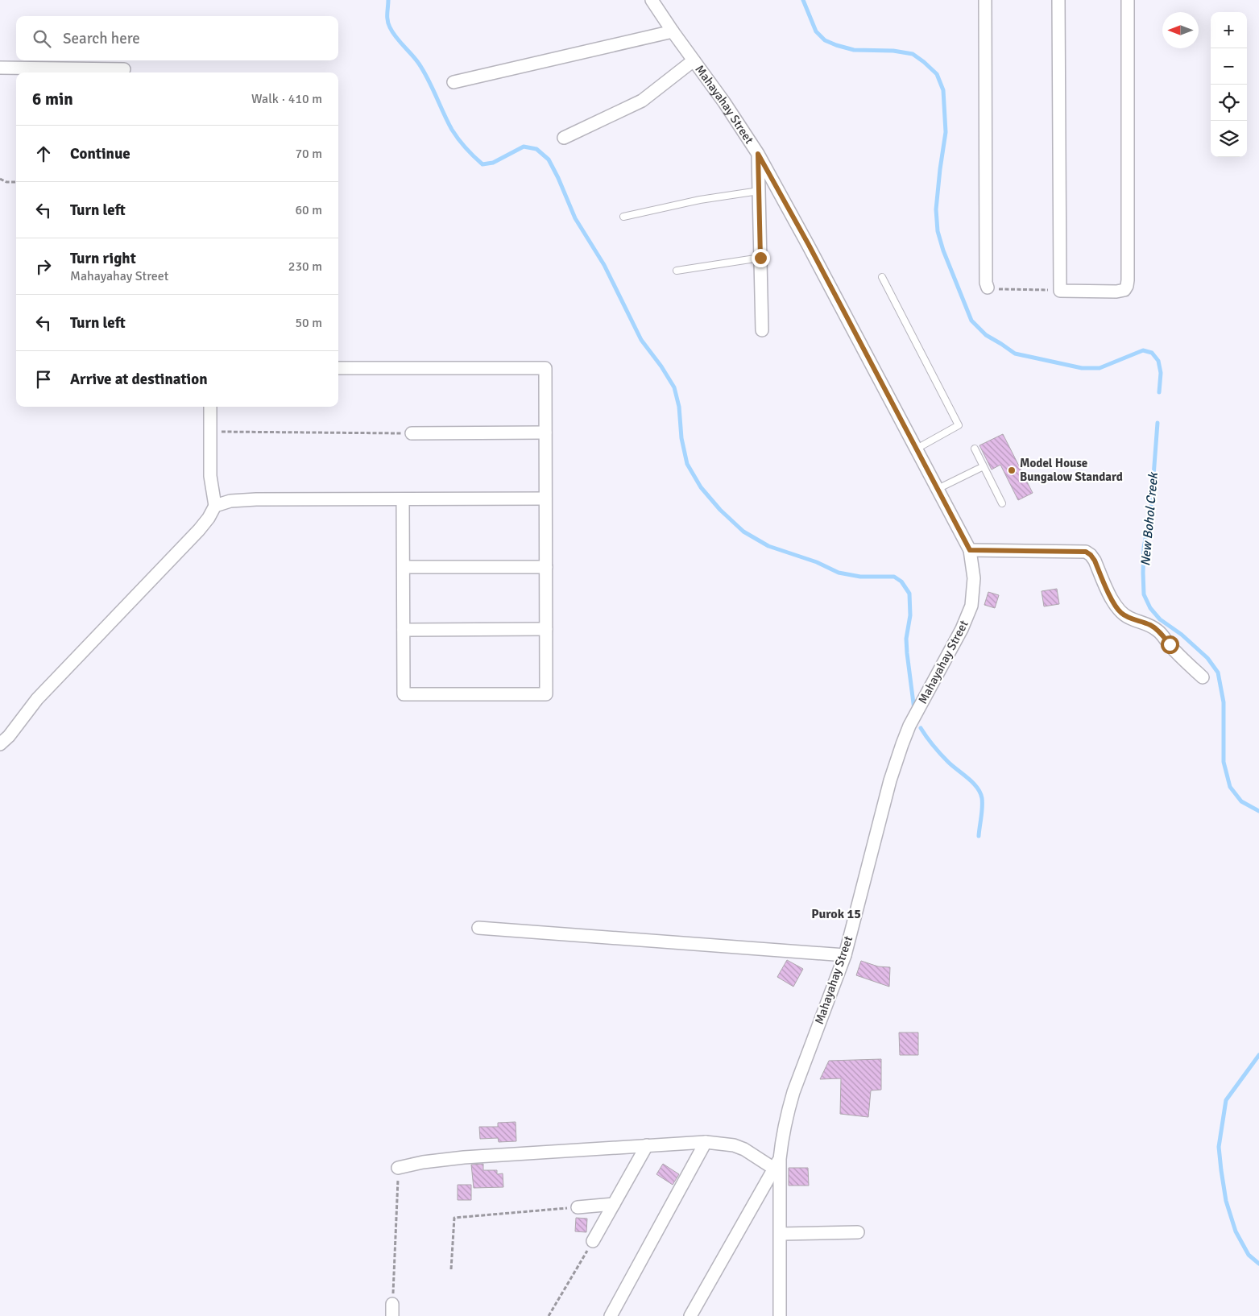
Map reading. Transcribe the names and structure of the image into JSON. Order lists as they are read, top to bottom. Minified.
{"streets":{"street":["Mahayahay Street"]},"districts":["Purok 15"],"water":["New Bohol Creek"],"places":["Model House Bungalow Standard"],"north":"left","page":{"map_buttons":["+","−"],"search":"Search here","heading":["6 min","Walk · 410 m"],"list":[["Continue","70 m"],["Turn left","60 m"],["Turn right","Mahayahay Street","230 m"],["Turn left","50 m"],"Arrive at destination"]}}
